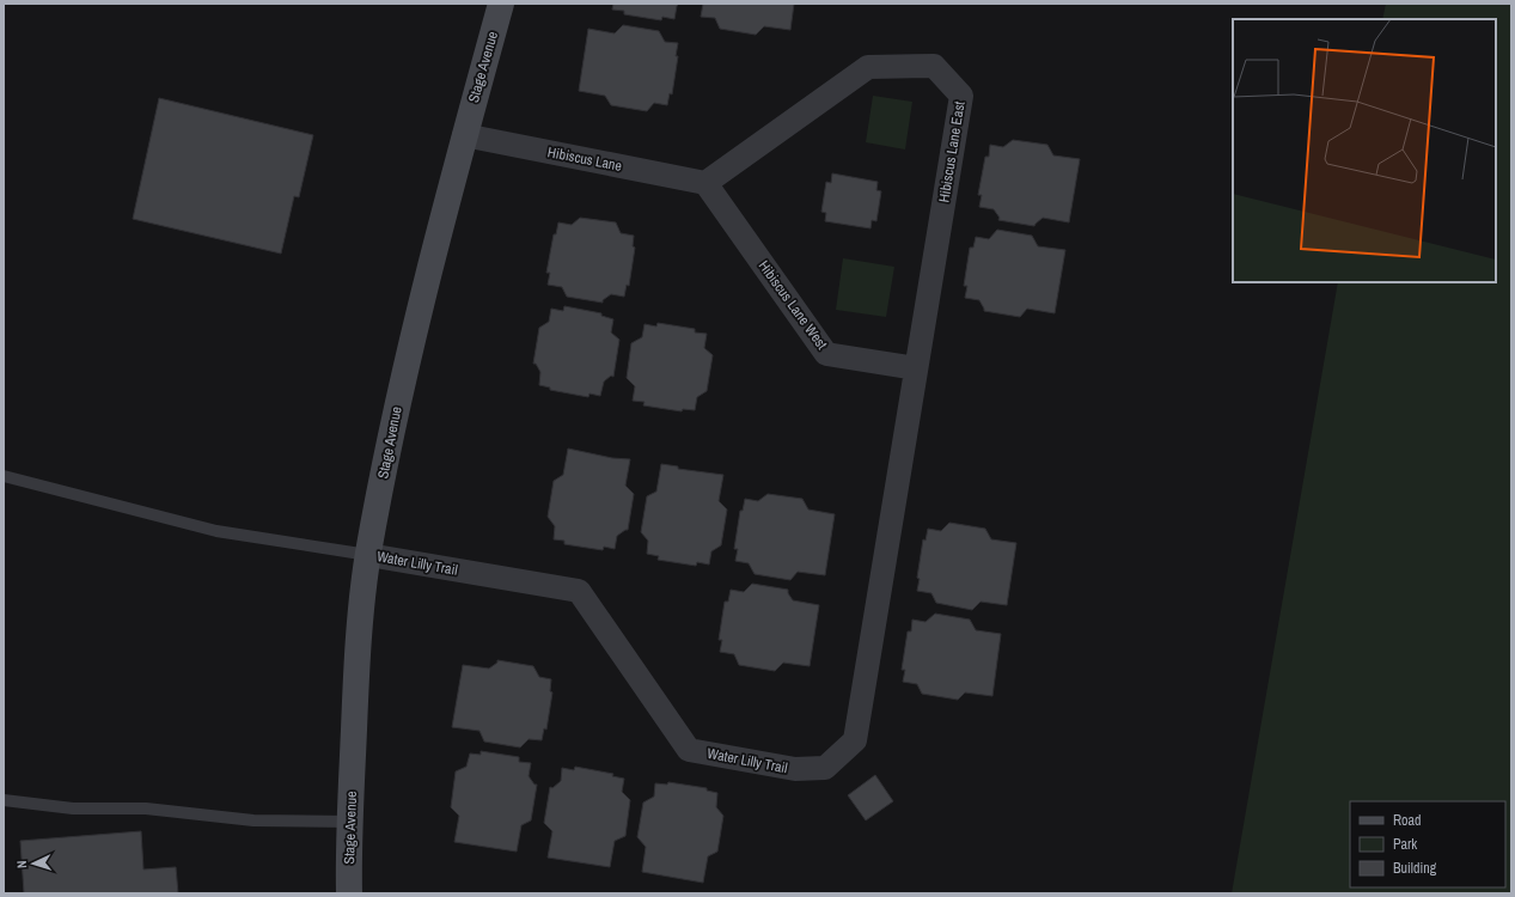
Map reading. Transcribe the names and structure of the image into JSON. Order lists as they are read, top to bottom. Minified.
{"streets":{"main road":["Stage Avenue"],"street":["Hibiscus Lane East","Hibiscus Lane","Hibiscus Lane West","Water Lilly Trail"]},"crossings":[["Stage Avenue","Hibiscus Lane"],["Stage Avenue","Water Lilly Trail"],["Hibiscus Lane East","Hibiscus Lane"],["Hibiscus Lane East","Hibiscus Lane West"],["Hibiscus Lane East","Water Lilly Trail"],["Hibiscus Lane","Hibiscus Lane West"],["Hibiscus Lane West","Water Lilly Trail"]],"legend":["Road","Park","Building"],"north":"left"}
